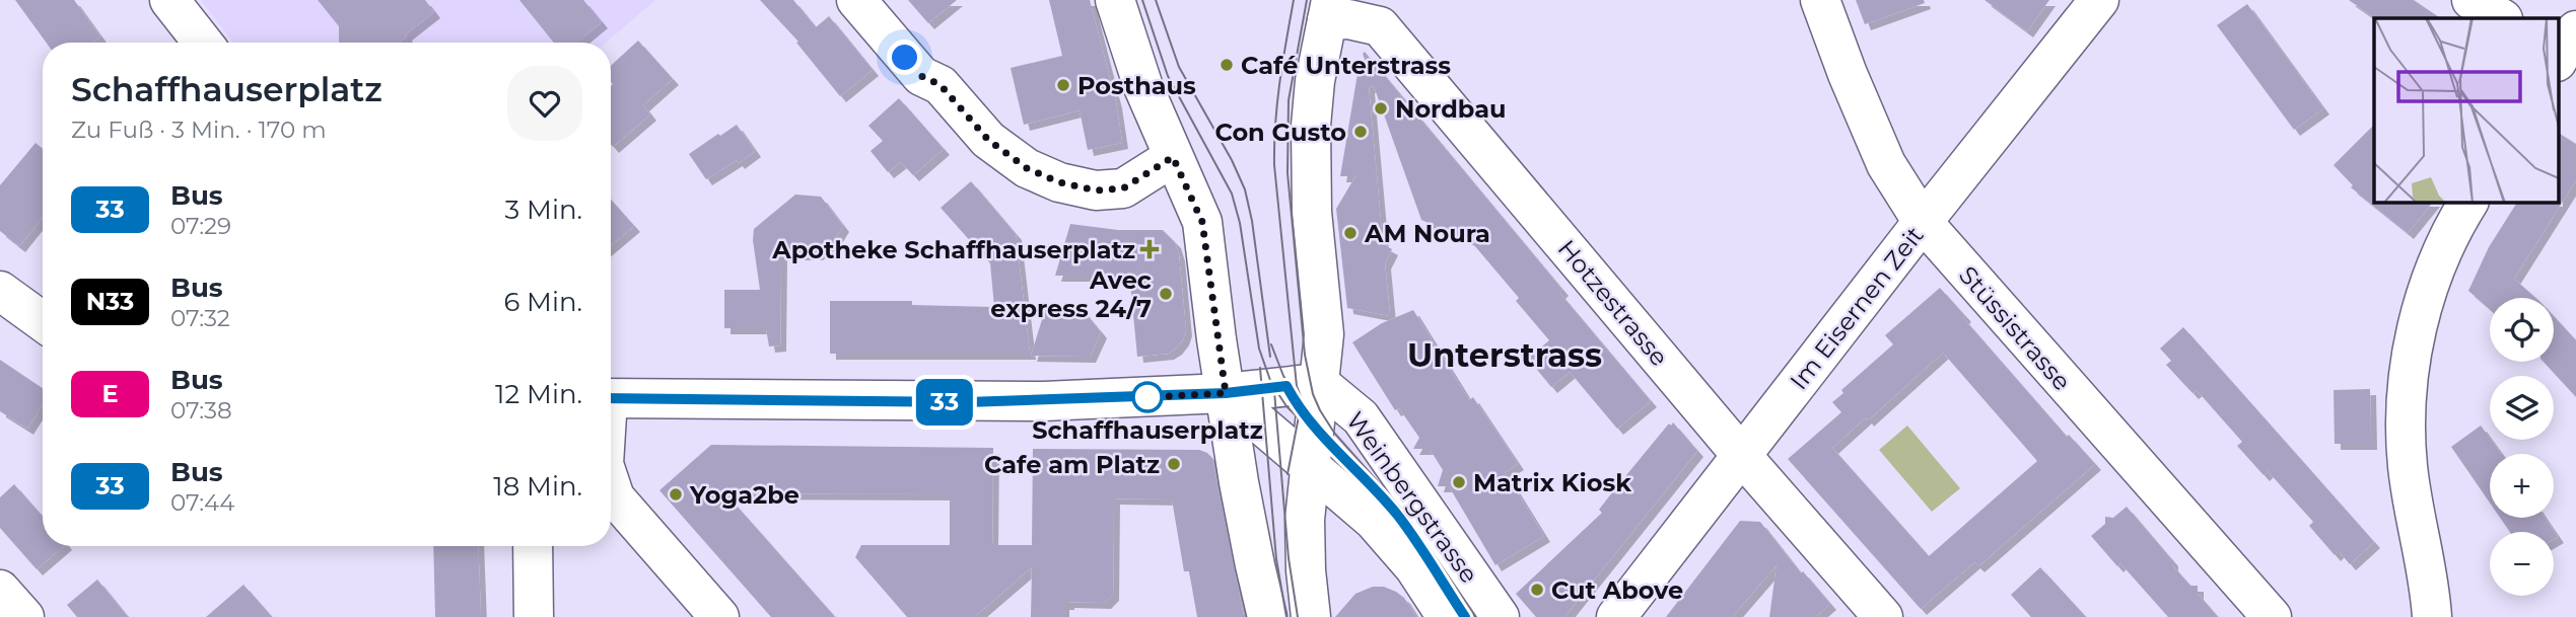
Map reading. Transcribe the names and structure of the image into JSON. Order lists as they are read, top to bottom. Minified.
{"streets":{"street":["Hotzestrasse","Im Eisernen Zeit","Stüssistrasse","Weinbergstrasse"]},"crossings":[["Hotzestrasse","Im Eisernen Zeit"],["Im Eisernen Zeit","Stüssistrasse"]],"districts":["Unterstrass"],"places":{"other":["Café Unterstrass","Posthaus","Nordbau","Con Gusto","AM Noura","Avec express 24/7","Schaffhauserplatz","Cafe am Platz","Matrix Kiosk","Yoga2be","Cut Above"],"health":["Apotheke Schaffhauserplatz"]},"lines":["bus line 33"],"page":{"on_map":"33","heading":["Schaffhauserplatz","Zu Fuß · 3 Min. · 170 m"],"list":[{"mark":"33","name":"Bus","note":"07:29","value":"3 Min."},{"mark":"N33","name":"Bus","note":"07:32","value":"6 Min."},{"mark":"E","name":"Bus","note":"07:38","value":"12 Min."},{"mark":"33","name":"Bus","note":"07:44","value":"18 Min."}],"map_buttons":["+","−"]}}
